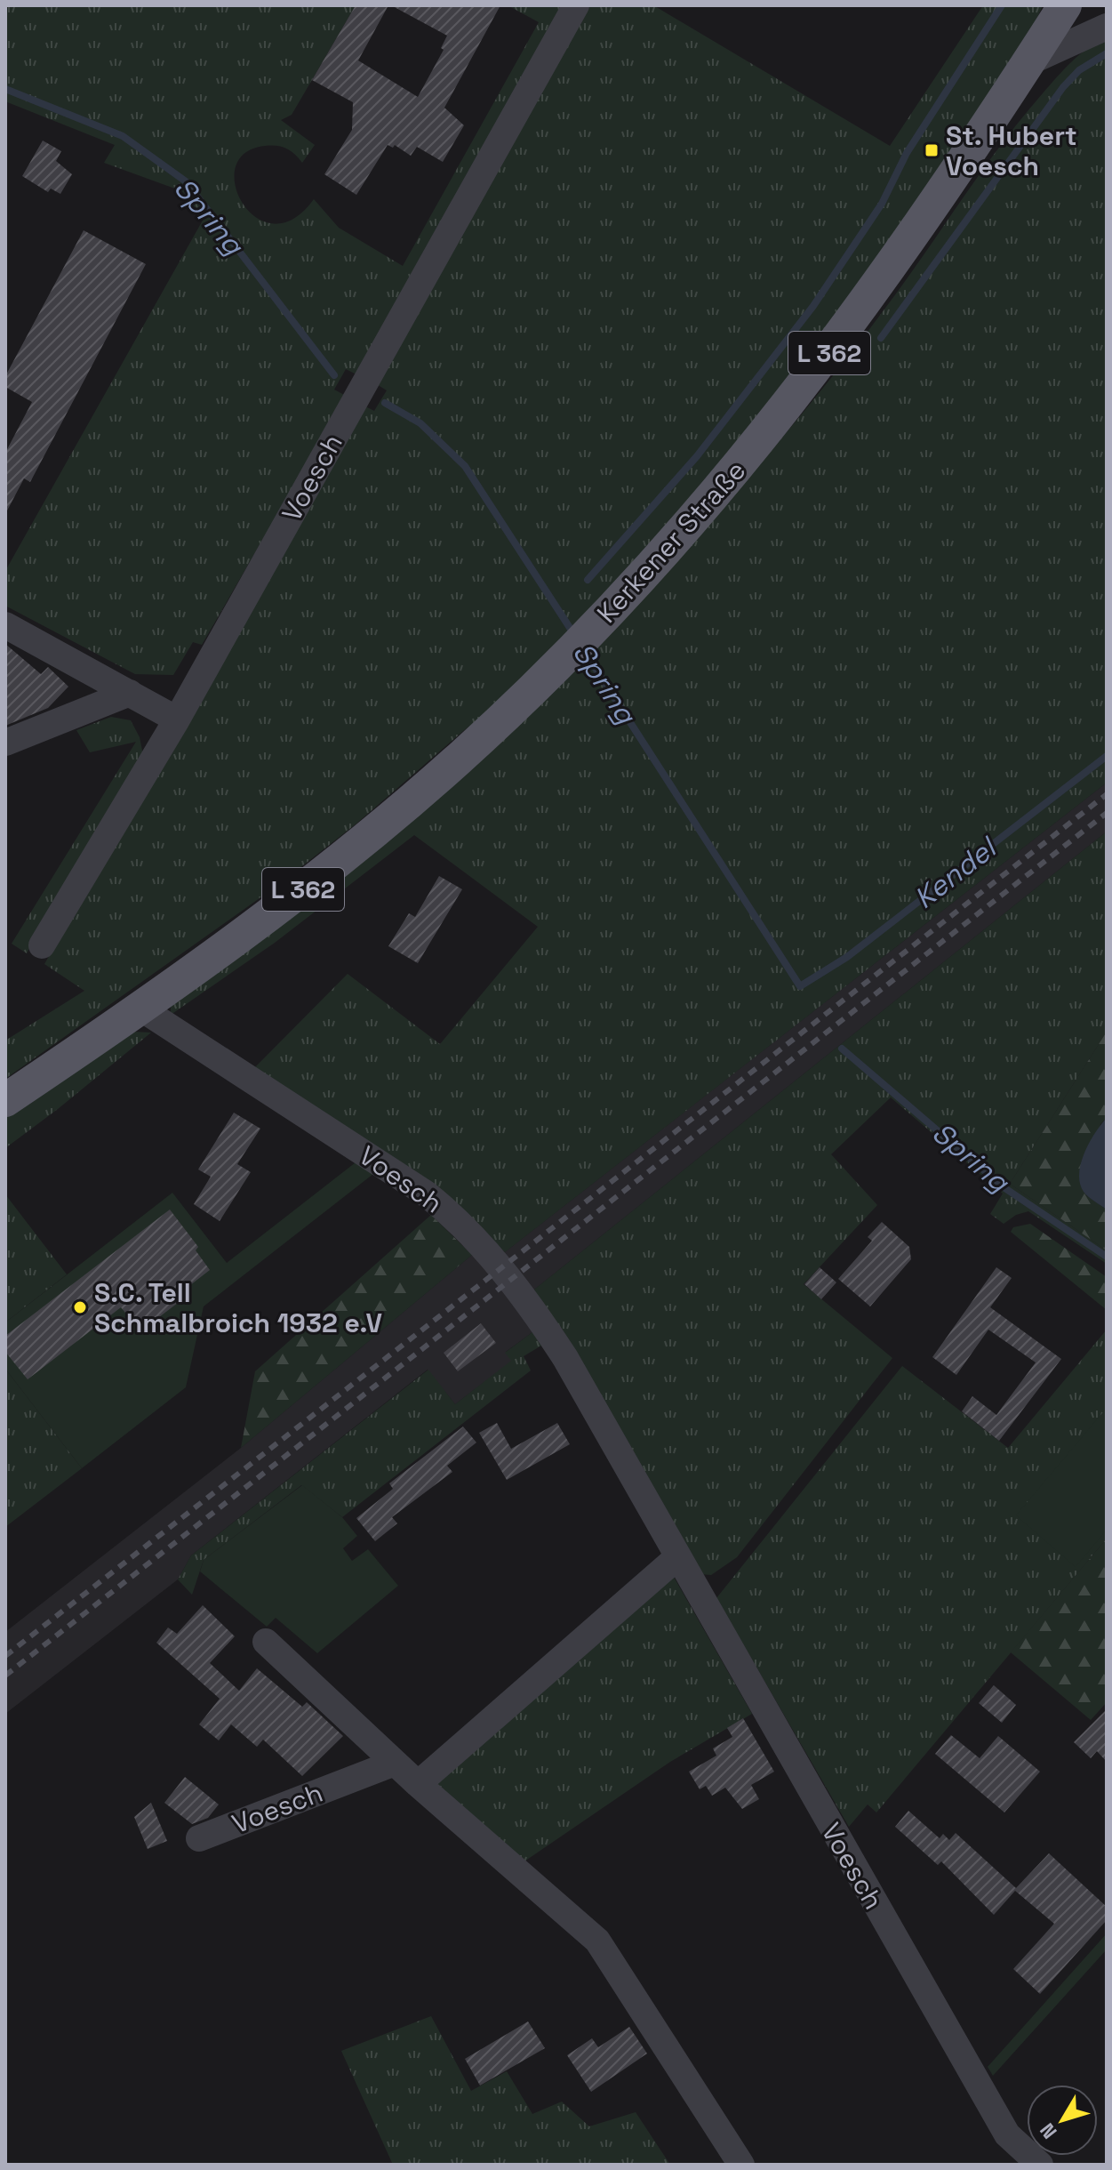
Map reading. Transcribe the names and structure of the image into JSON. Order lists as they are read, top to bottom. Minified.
{"streets":{"main road":["L 362","Kerkener Straße"],"street":["Voesch"]},"crossings":[["L 362","Voesch"],["L 362","Kerkener Straße"],["Voesch","Kerkener Straße"]],"water":["Spring","Kendel"],"places":{"transit":["St. Hubert Voesch"],"other":["S.C. Tell Schmalbroich 1932 e.V"]},"north":"bottom left"}
